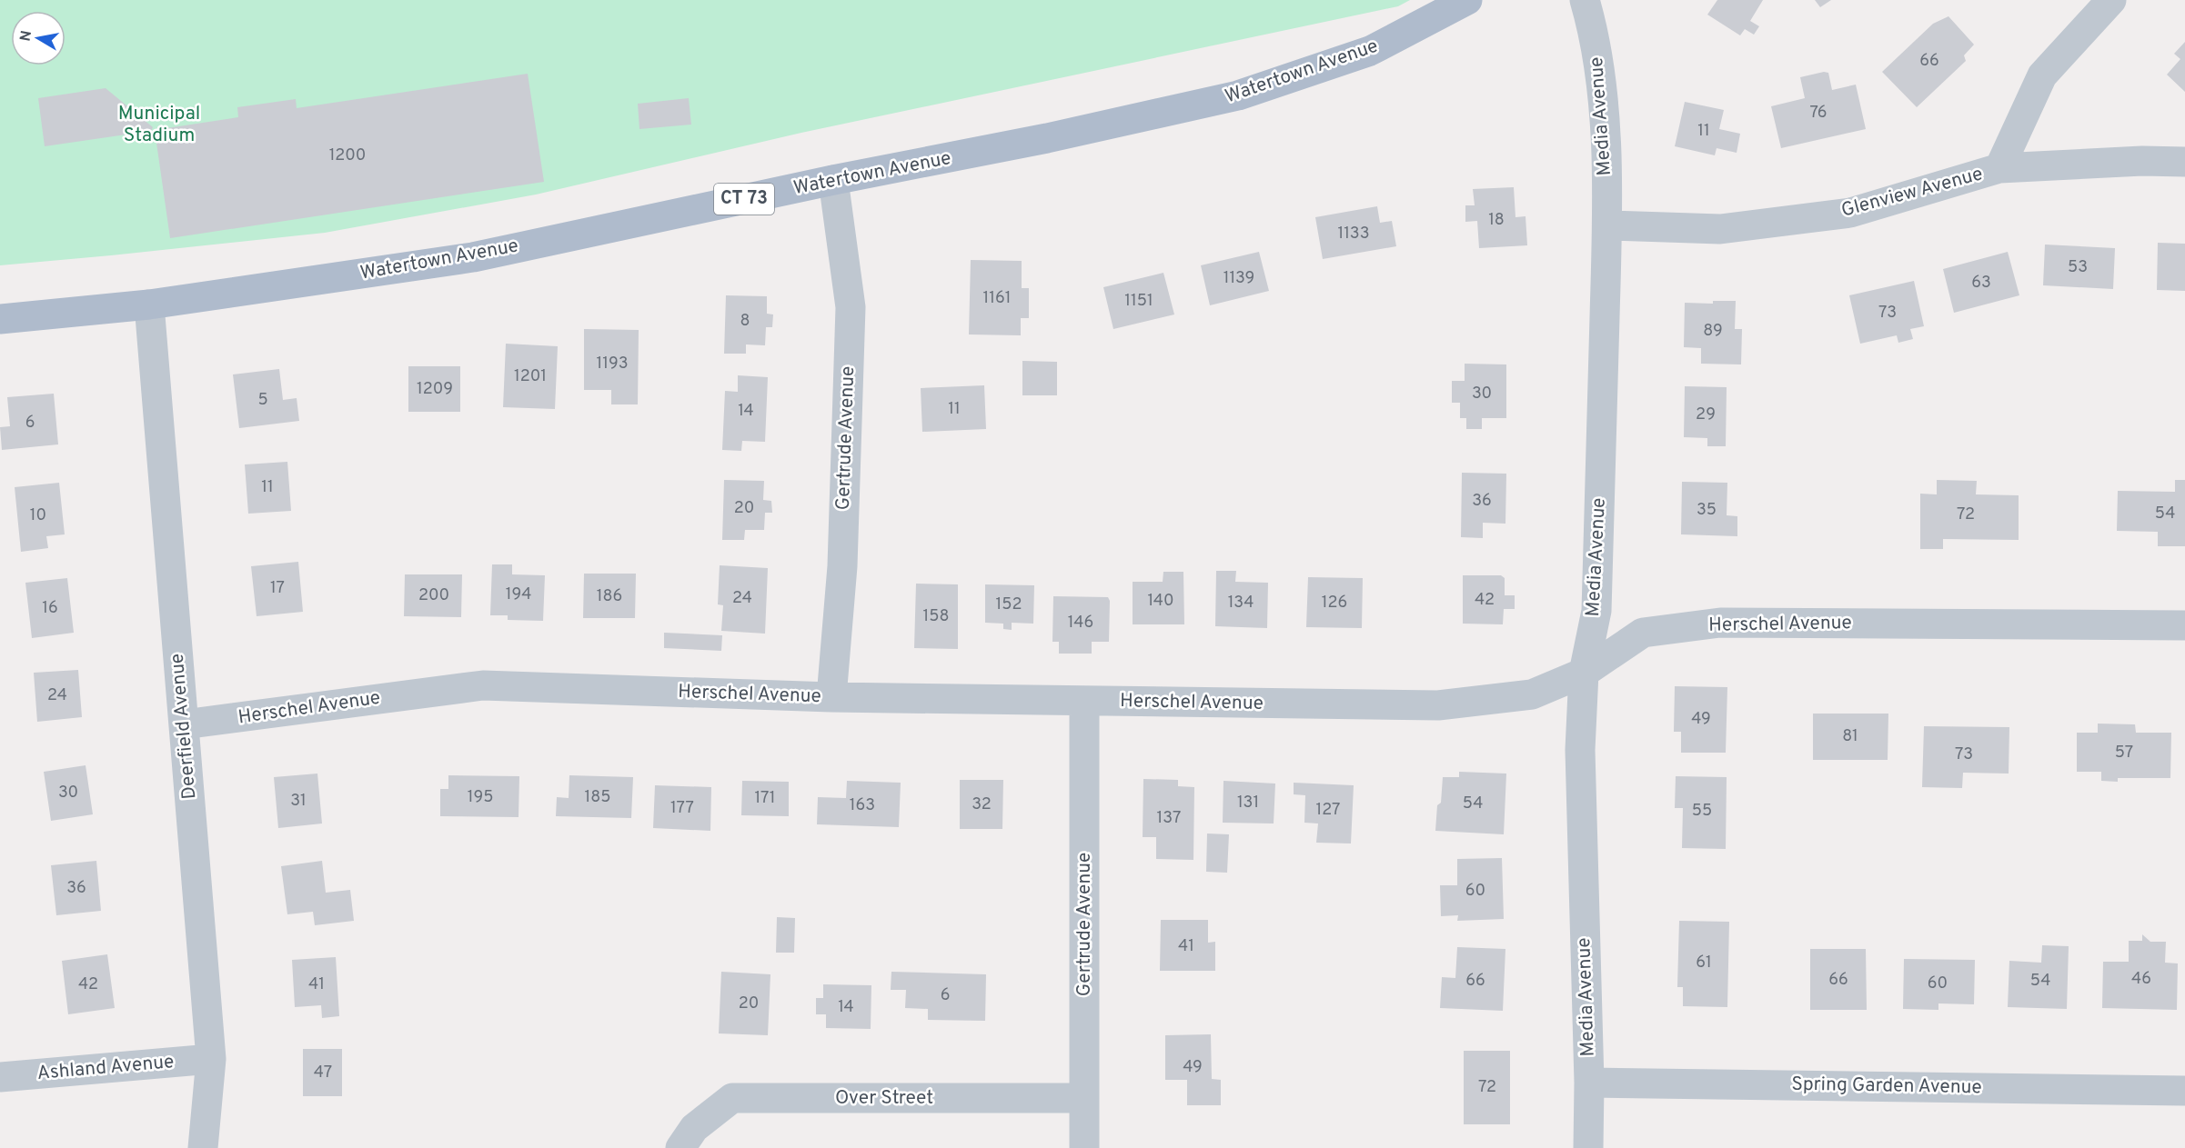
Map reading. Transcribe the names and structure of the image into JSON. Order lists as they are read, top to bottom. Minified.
{"streets":{"main road":["Watertown Avenue","CT 73"],"street":["Media Avenue","Glenview Avenue","Gertrude Avenue","Herschel Avenue","Deerfield Avenue","Ashland Avenue","Spring Garden Avenue","Over Street"]},"crossings":[["Watertown Avenue","Gertrude Avenue"],["Watertown Avenue","Deerfield Avenue"],["Media Avenue","Glenview Avenue"],["Media Avenue","Herschel Avenue"],["Media Avenue","Spring Garden Avenue"],["Gertrude Avenue","Herschel Avenue"],["Gertrude Avenue","Over Street"],["Herschel Avenue","Deerfield Avenue"],["Deerfield Avenue","Ashland Avenue"]],"parks":["Municipal Stadium"],"house_numbers":["66","76","11","1200","18","1133","53","1139","63","1161","1151","73","8","89","1193","1201","1209","30","5","11","14","29","6","11","36","20","35","54","72","10","17","194","200","186","24","42","140","134","126","152","16","158","146","24","49","81","57","73","30","195","185","171","31","131","54","32","163","177","127","55","137","36","60","41","61","46","66","66","54","60","42","41","6","20","14","49","47","72"],"north":"left"}
